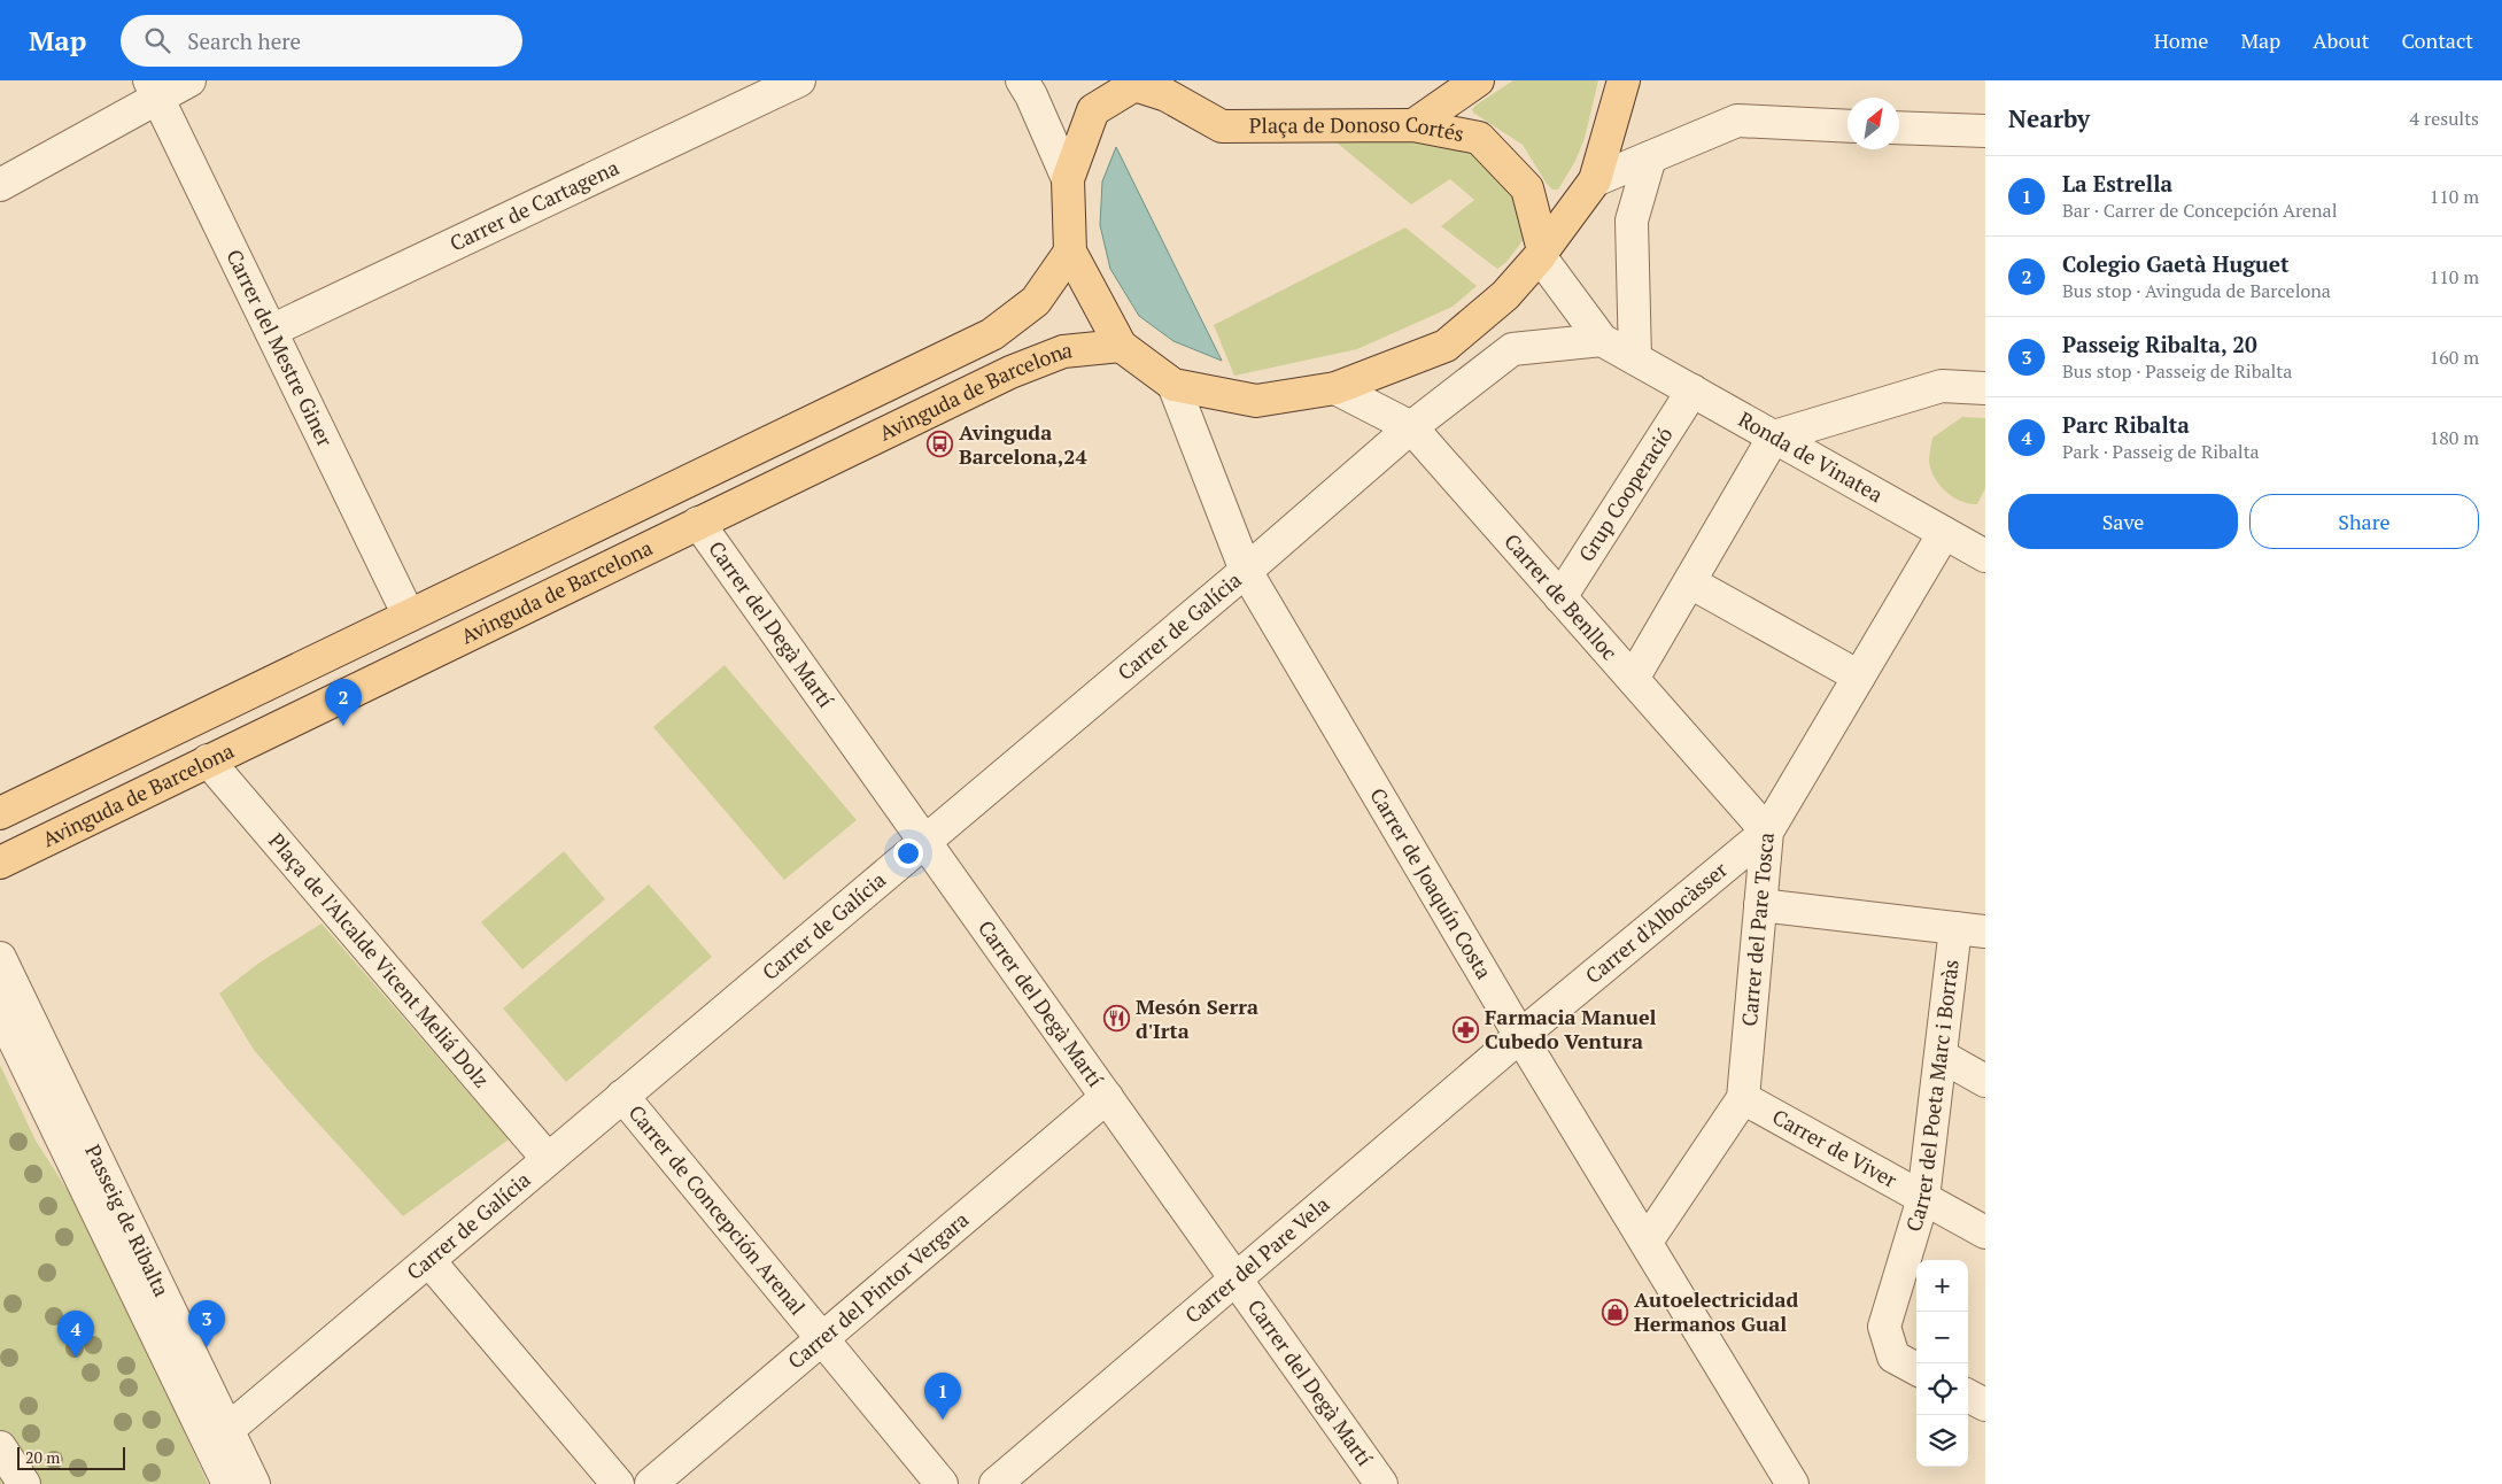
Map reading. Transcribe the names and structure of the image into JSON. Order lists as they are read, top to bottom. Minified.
{"streets":{"main road":["Plaça de Donoso Cortés","Avinguda de Barcelona"],"street":["Carrer de Cartagena","Carrer del Mestre Giner","Ronda de Vinatea","Grup Cooperació","Carrer de Benlloc","Carrer del Degà Martí","Carrer de Galícia","Carrer de Joaquín Costa","Carrer d'Albocàsser","Carrer del Pare Tosca","Plaça de l'Alcalde Vicent Meliá Dolz","Carrer del Poeta Marc i Borràs","Carrer de Viver","Carrer de Concepción Arenal","Passeig de Ribalta","Carrer del Pare Vela","Carrer del Pintor Vergara"]},"crossings":[["Plaça de Donoso Cortés","Avinguda de Barcelona"],["Plaça de Donoso Cortés","Ronda de Vinatea"],["Plaça de Donoso Cortés","Carrer de Benlloc"],["Plaça de Donoso Cortés","Carrer de Joaquín Costa"],["Carrer de Cartagena","Carrer del Mestre Giner"],["Carrer del Mestre Giner","Avinguda de Barcelona"],["Avinguda de Barcelona","Carrer del Degà Martí"],["Avinguda de Barcelona","Plaça de l'Alcalde Vicent Meliá Dolz"],["Ronda de Vinatea","Grup Cooperació"],["Ronda de Vinatea","Carrer de Galícia"],["Ronda de Vinatea","Carrer del Pare Tosca"],["Grup Cooperació","Carrer de Benlloc"],["Carrer de Benlloc","Carrer de Galícia"],["Carrer de Benlloc","Carrer d'Albocàsser"],["Carrer de Benlloc","Carrer del Pare Tosca"],["Carrer del Degà Martí","Carrer de Galícia"],["Carrer del Degà Martí","Carrer del Pare Vela"],["Carrer del Degà Martí","Carrer del Pintor Vergara"],["Carrer de Galícia","Carrer de Joaquín Costa"],["Carrer de Galícia","Plaça de l'Alcalde Vicent Meliá Dolz"],["Carrer de Galícia","Carrer de Concepción Arenal"],["Carrer de Galícia","Passeig de Ribalta"],["Carrer de Joaquín Costa","Carrer d'Albocàsser"],["Carrer de Joaquín Costa","Carrer del Pare Tosca"],["Carrer de Joaquín Costa","Carrer del Pare Vela"],["Carrer d'Albocàsser","Carrer del Pare Tosca"],["Carrer d'Albocàsser","Carrer del Pare Vela"],["Carrer del Pare Tosca","Carrer de Viver"],["Carrer del Poeta Marc i Borràs","Carrer de Viver"],["Carrer de Concepción Arenal","Carrer del Pintor Vergara"]],"places":{"bus stop":["Avinguda Barcelona,24"],"restaurant":["Mesón Serra d'Irta"],"pharmacy":["Farmacia Manuel Cubedo Ventura"],"shop":["Autoelectricidad Hermanos Gual"]},"scale_bar":"20 m","north":"top right","page":{"header":"Map","search":"Search here","nav":["Home","Map","About","Contact"],"heading":["Nearby","4 results"],"list":[{"mark":"1","name":"La Estrella","note":"Bar · Carrer de Concepción Arenal","value":"110 m"},{"mark":"2","name":"Colegio Gaetà Huguet","note":"Bus stop · Avinguda de Barcelona","value":"110 m"},{"mark":"3","name":"Passeig Ribalta, 20","note":"Bus stop · Passeig de Ribalta","value":"160 m"},{"mark":"4","name":"Parc Ribalta","note":"Park · Passeig de Ribalta","value":"180 m"}],"buttons":["Save","Share"],"pins":["2","3","4","1"],"map_buttons":["+","−"],"scale":"20 m"}}
